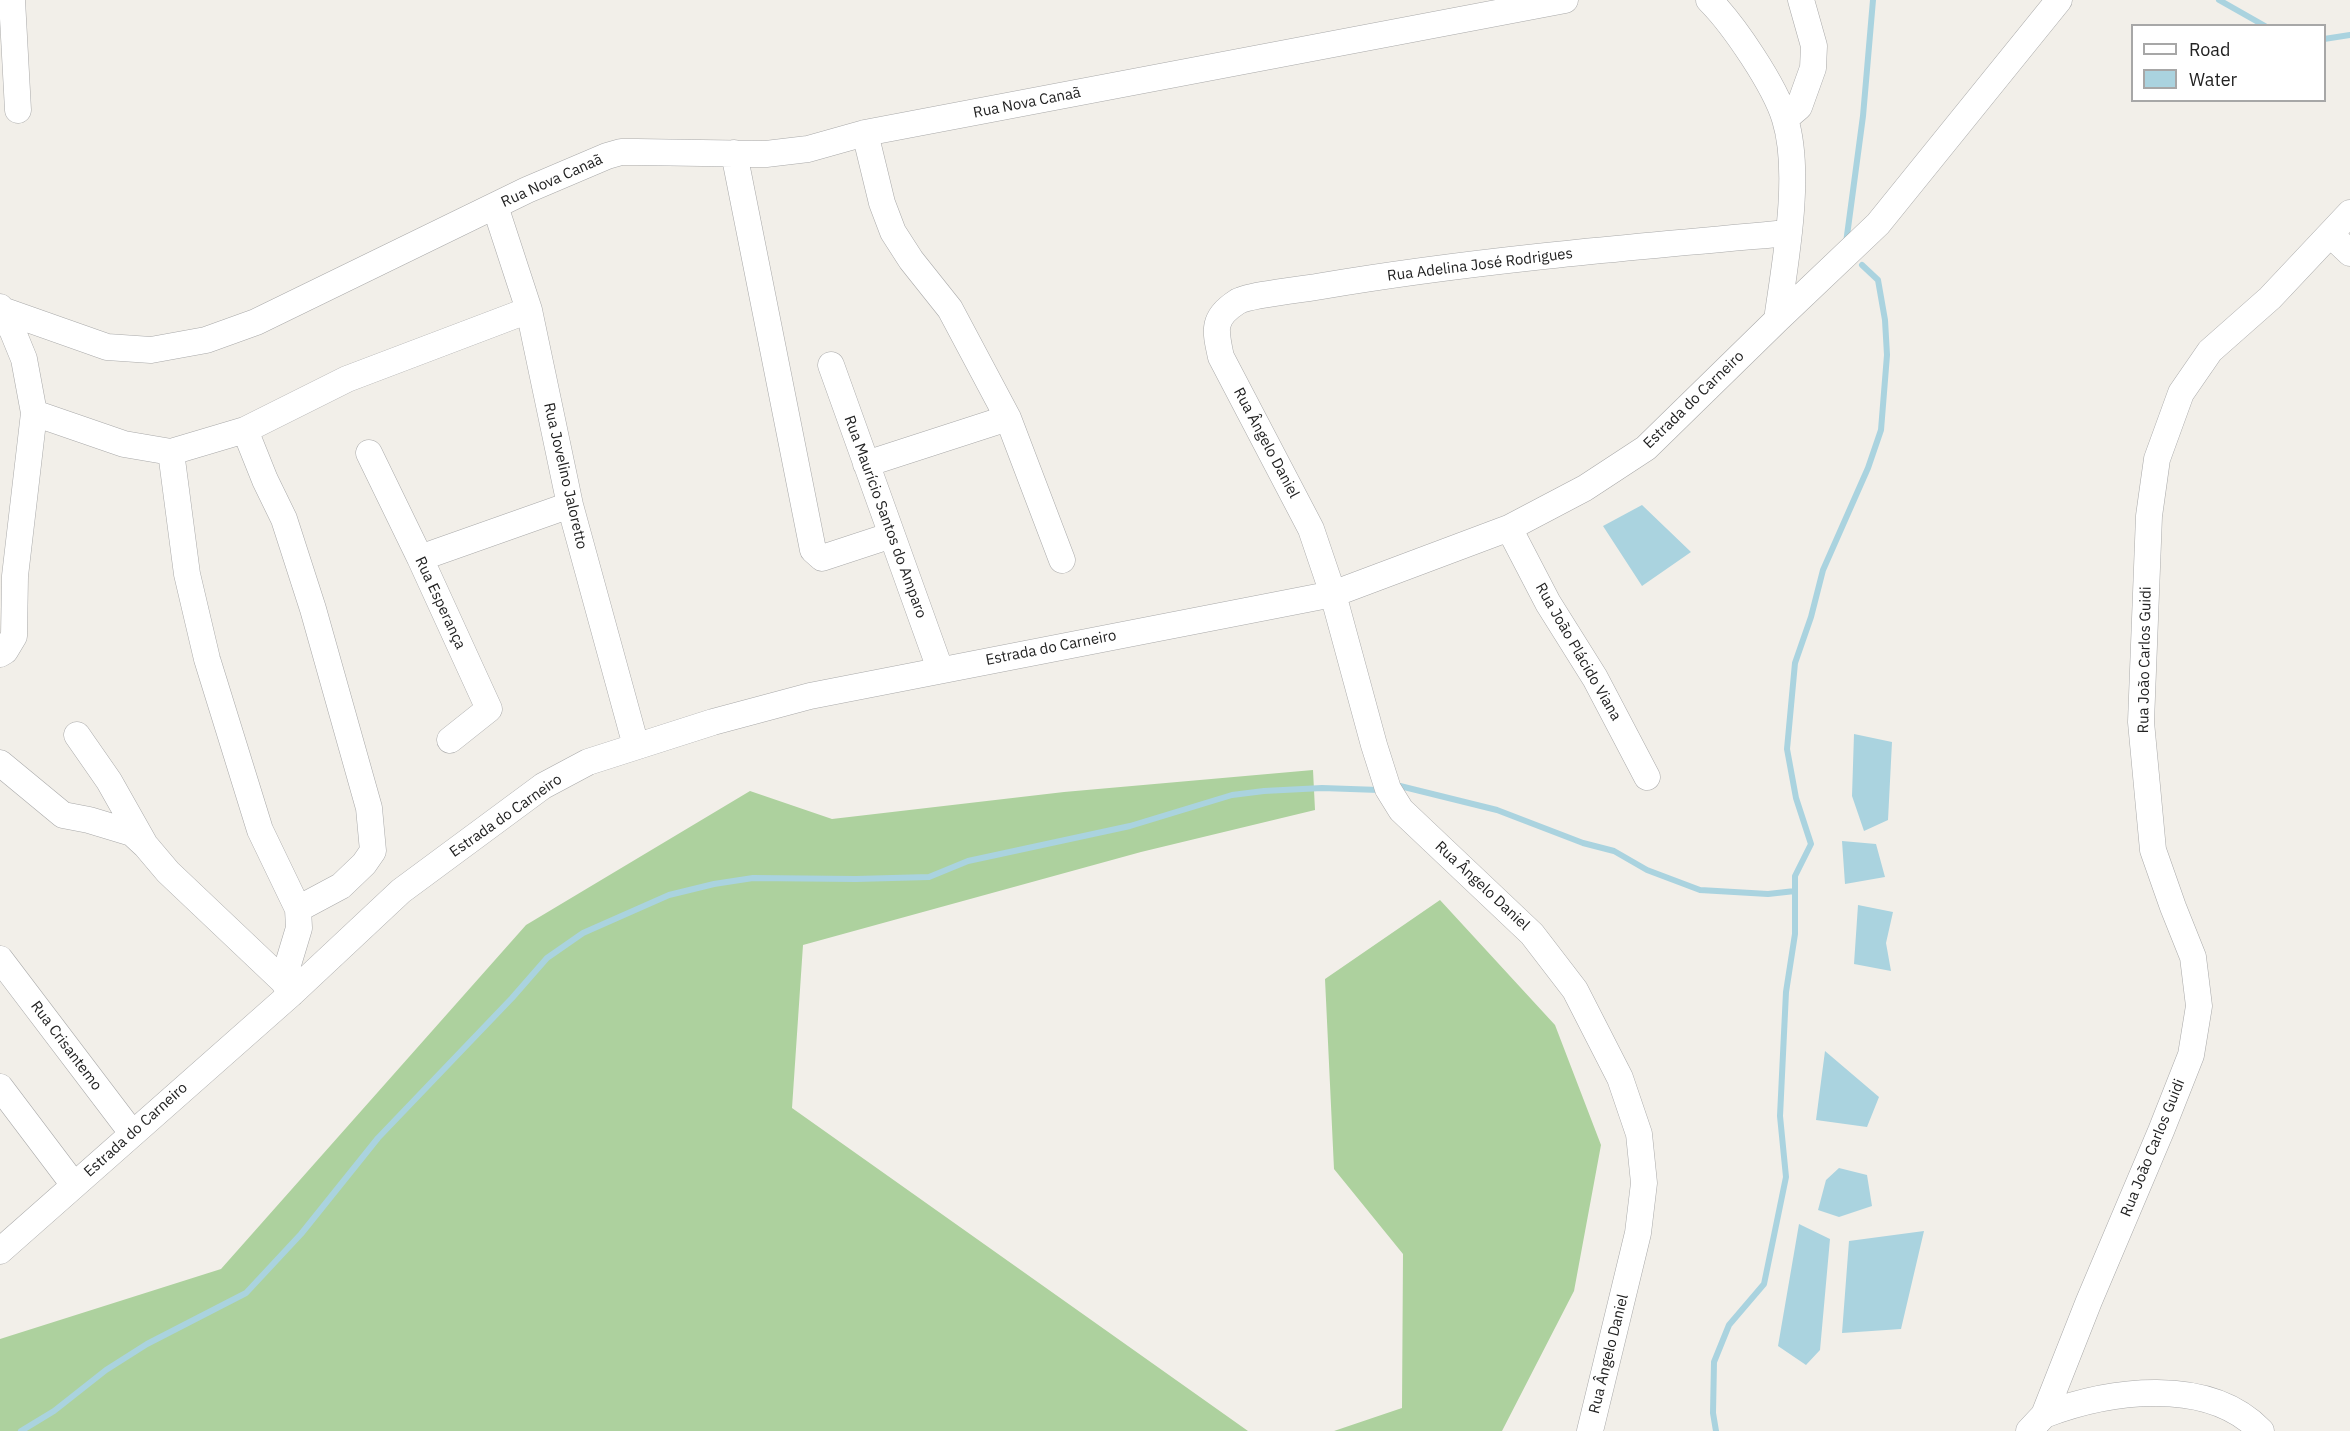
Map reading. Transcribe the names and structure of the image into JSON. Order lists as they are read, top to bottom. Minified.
{"streets":{"street":["Rua Nova Canaã","Rua Adelina José Rodrigues","Estrada do Carneiro","Rua Ângelo Daniel","Rua Jovelino Jaloretto","Rua Maurício Santos do Amparo","Rua Esperança","Rua João Plácido Viana","Rua João Carlos Guidi","Rua Crisantemo"]},"crossings":[["Rua Nova Canaã","Rua Jovelino Jaloretto"],["Rua Adelina José Rodrigues","Rua Ângelo Daniel"],["Estrada do Carneiro","Rua Ângelo Daniel"],["Estrada do Carneiro","Rua Jovelino Jaloretto"],["Estrada do Carneiro","Rua Maurício Santos do Amparo"],["Estrada do Carneiro","Rua João Plácido Viana"],["Estrada do Carneiro","Rua Crisantemo"]],"legend":["Road","Water"]}
